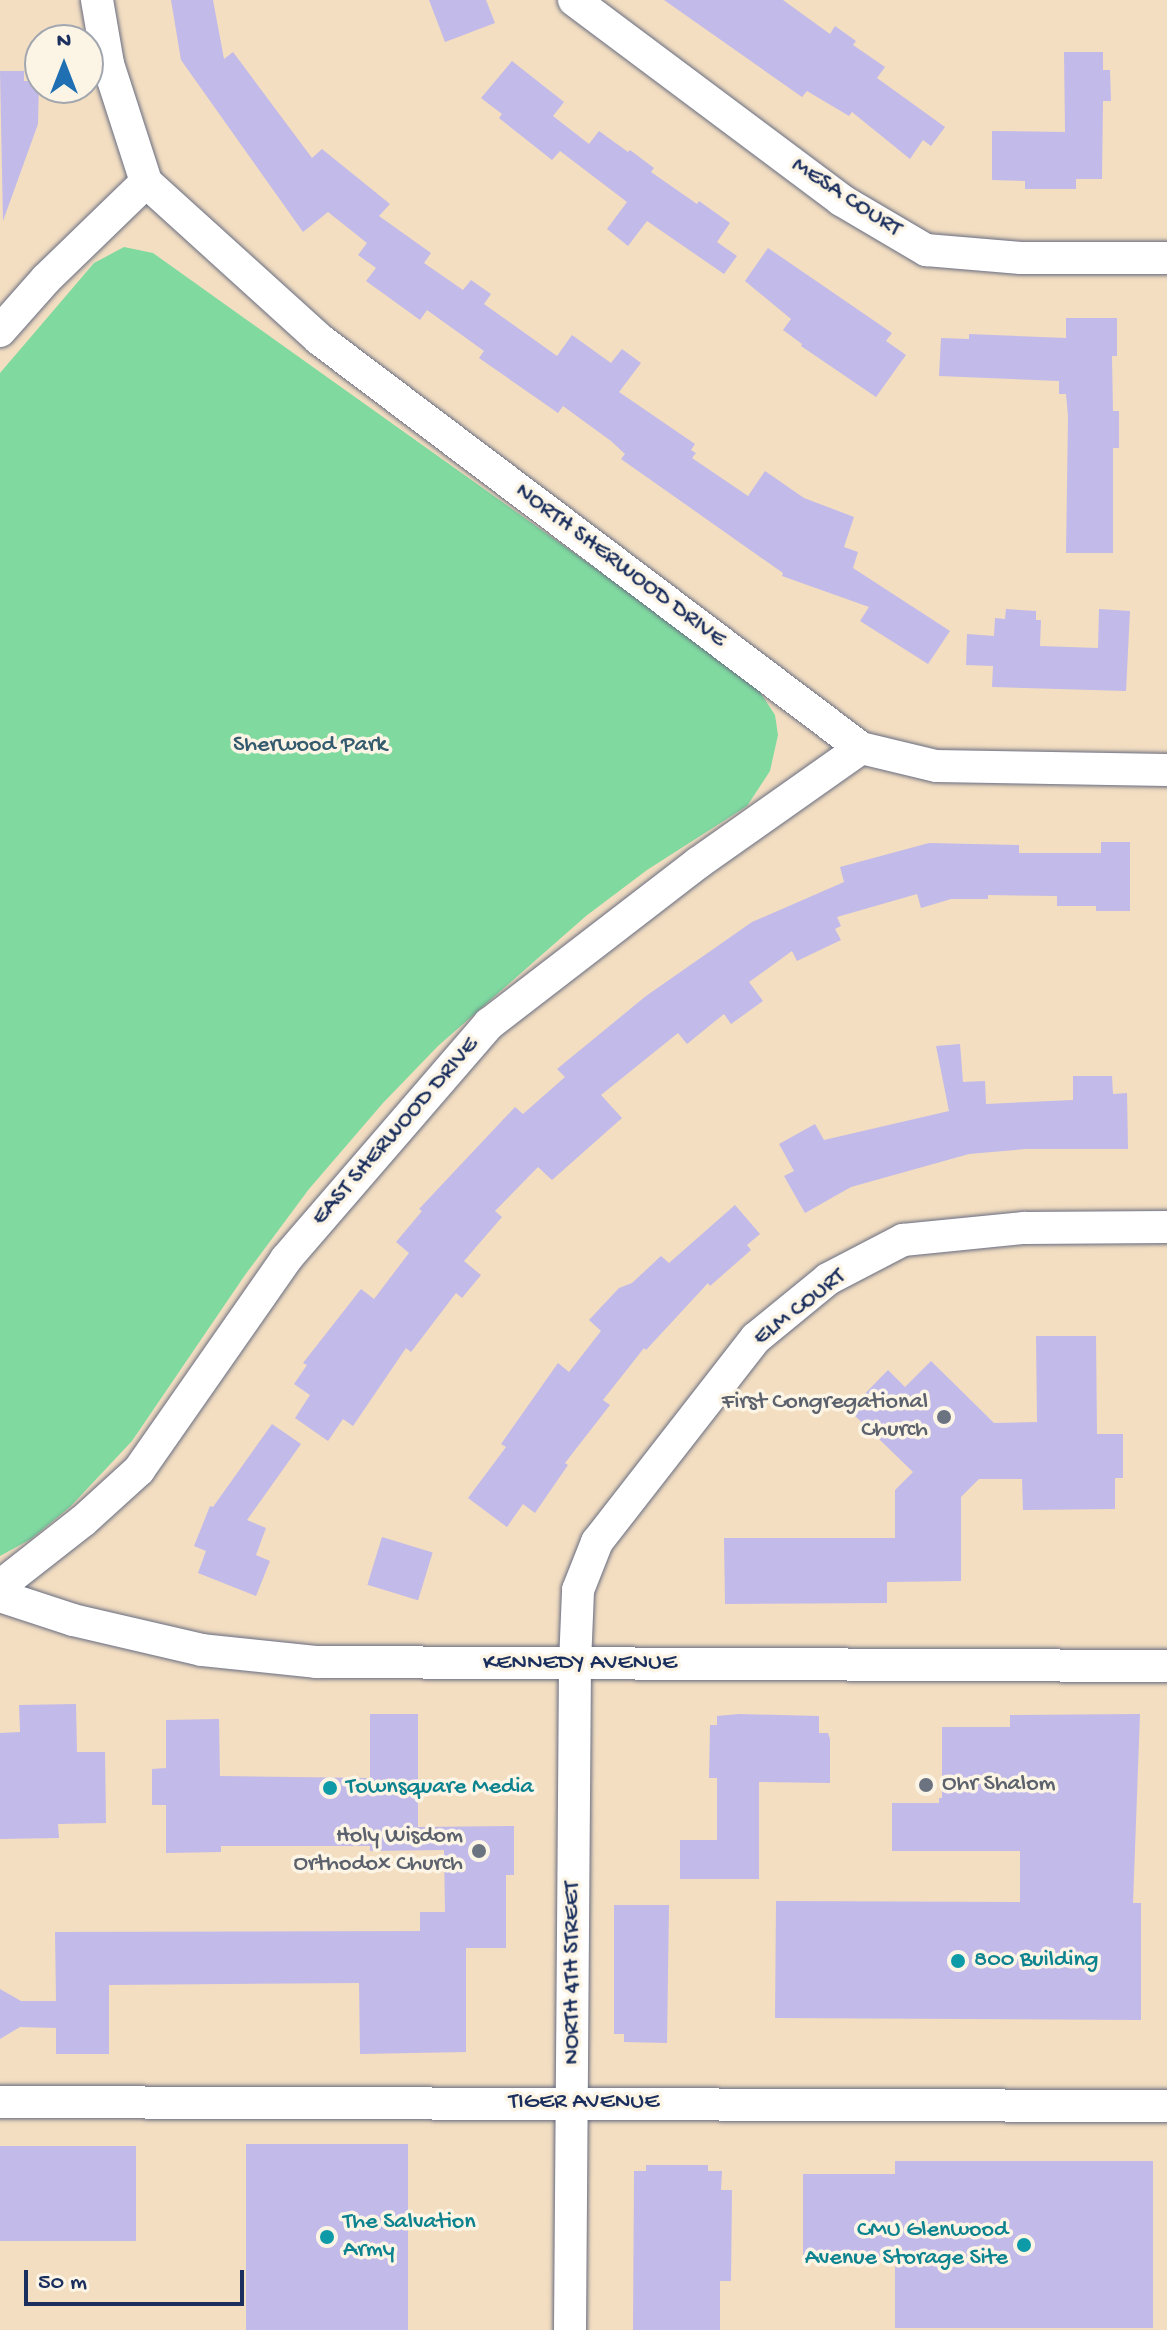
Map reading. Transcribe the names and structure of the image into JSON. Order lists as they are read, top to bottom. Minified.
{"streets":{"street":["MESA COURT","NORTH SHERWOOD DRIVE","EAST SHERWOOD DRIVE","ELM COURT","KENNEDY AVENUE","NORTH 4TH STREET","TIGER AVENUE"]},"crossings":[["NORTH SHERWOOD DRIVE","EAST SHERWOOD DRIVE"],["ELM COURT","KENNEDY AVENUE"],["ELM COURT","NORTH 4TH STREET"],["KENNEDY AVENUE","NORTH 4TH STREET"],["NORTH 4TH STREET","TIGER AVENUE"]],"parks":["Sherwood Park"],"places":["First Congregational Church","Ohr Shalom","Townsquare Media","Holy Wisdom Orthodox Church","800 Building","The Salvation Army","CMU Glenwood Avenue Storage Site"],"scale_bar":"50 m","north":"top"}
